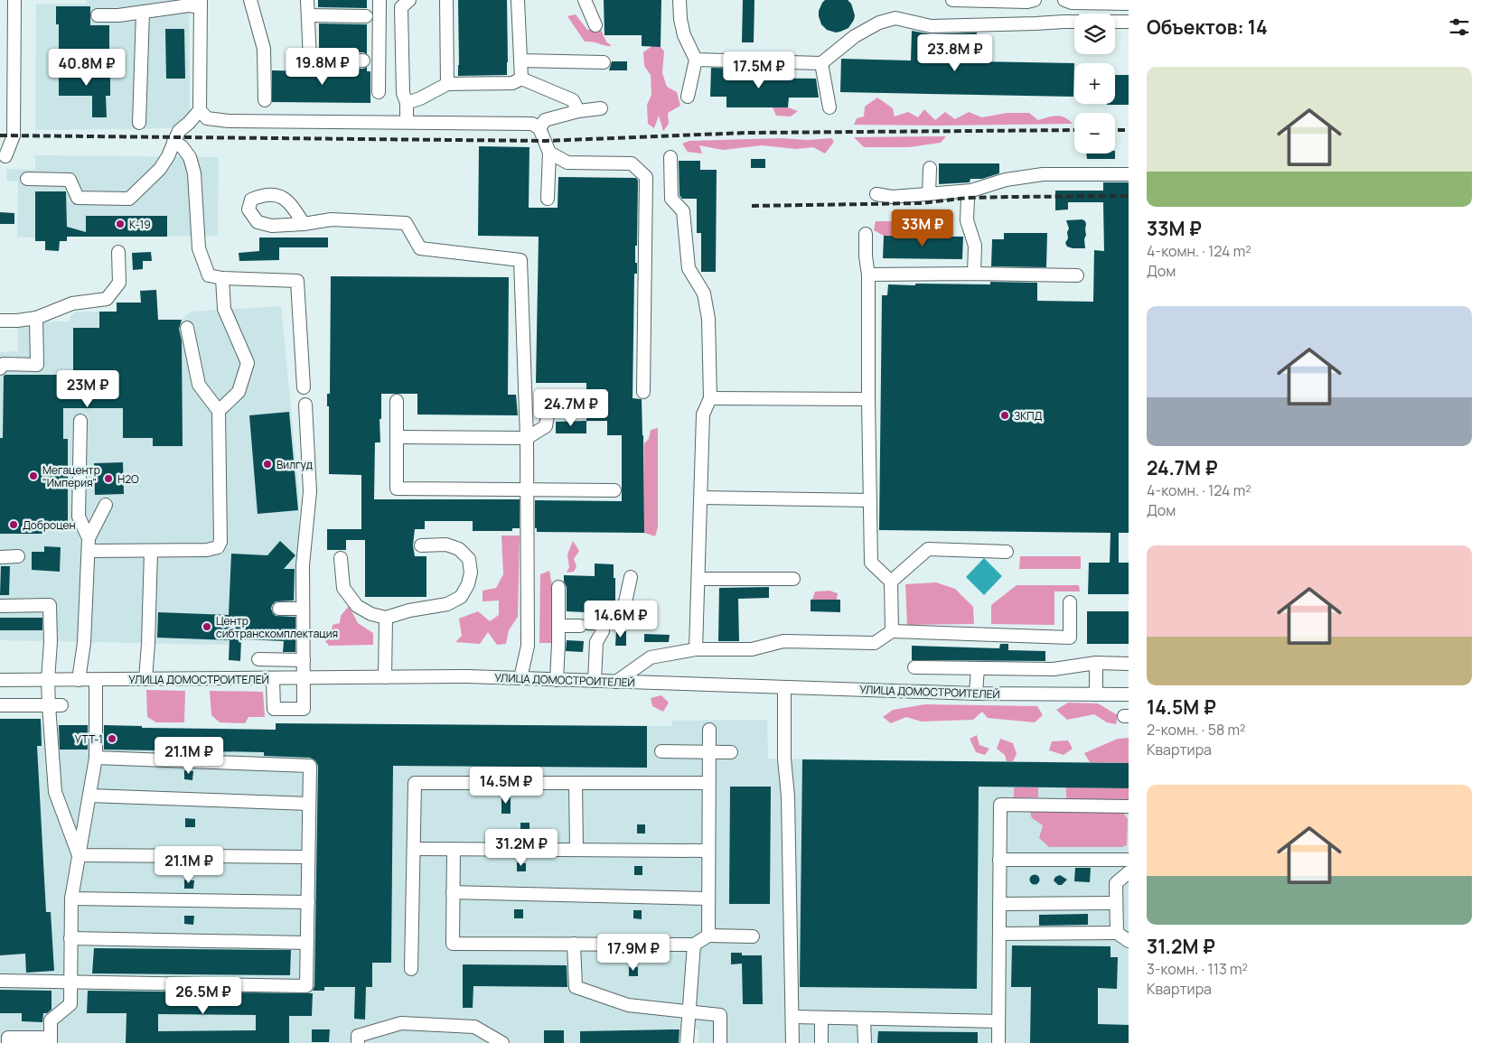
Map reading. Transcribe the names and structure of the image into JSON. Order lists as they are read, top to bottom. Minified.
{"streets":{"street":["УЛИЦА ДОМОСТРОИТЕЛЕЙ"]},"places":["К-19","ЗКПД","Вилгуд","Мегацентр \"Империя\"","H2O","Доброцен","Центр сибтранскомплектация","УТТ-1"],"page":{"heading":"Объектов: 14","map_buttons":["+","−"],"price":["23.8M ₽","19.8M ₽","40.8M ₽","17.5M ₽","33M ₽","23M ₽","24.7M ₽","14.6M ₽","21.1M ₽","14.5M ₽","31.2M ₽","21.1M ₽","17.9M ₽","26.5M ₽"],"list":[{"name":"33M ₽","note":"4-комн. · 124 m² · Дом"},{"name":"24.7M ₽","note":"4-комн. · 124 m² · Дом"},{"name":"14.5M ₽","note":"2-комн. · 58 m² · Квартира"},{"name":"31.2M ₽","note":"3-комн. · 113 m² · Квартира"}]}}
